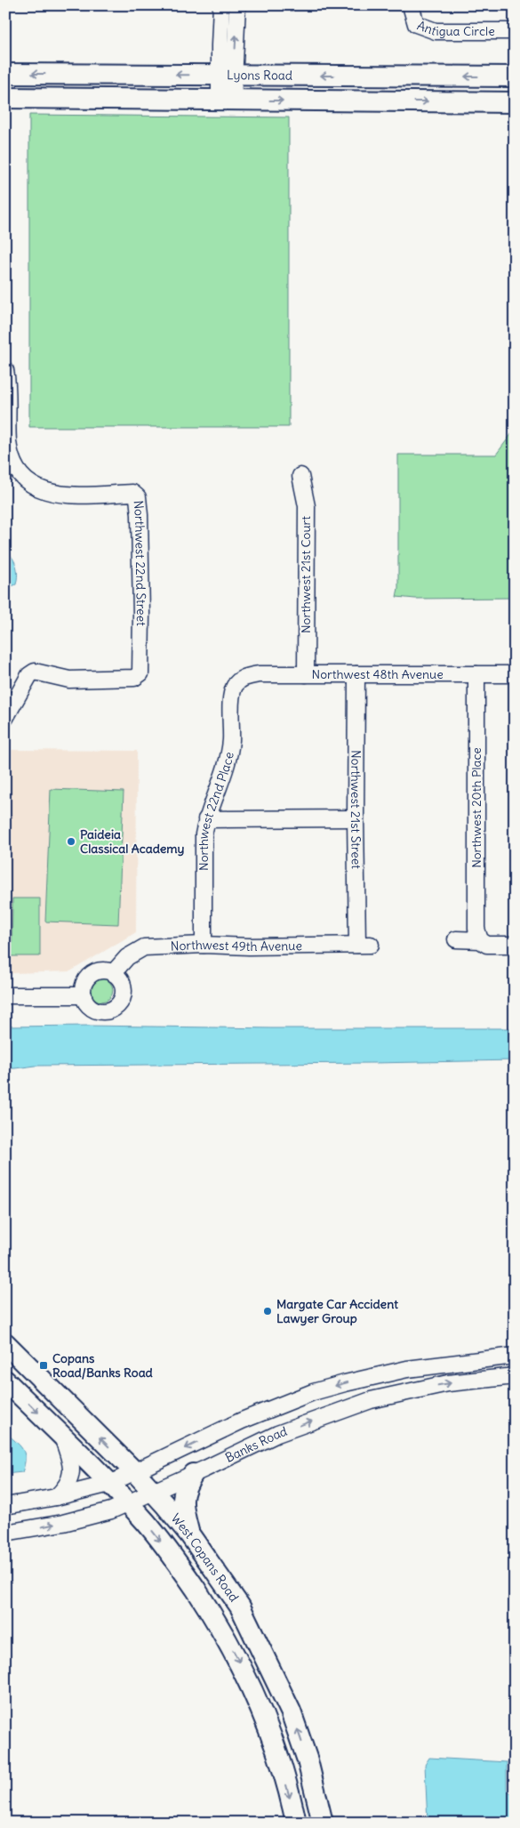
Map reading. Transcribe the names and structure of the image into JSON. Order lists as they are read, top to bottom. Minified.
{"streets":{"main road":["Lyons Road","West Copans Road"],"street":["Antigua Circle","Northwest 22nd Street","Northwest 21st Court","Northwest 48th Avenue","Northwest 20th Place","Northwest 21st Street","Northwest 22nd Place","Northwest 49th Avenue","Banks Road"]},"crossings":[["Northwest 21st Court","Northwest 48th Avenue"],["Northwest 48th Avenue","Northwest 20th Place"],["Northwest 48th Avenue","Northwest 21st Street"],["Northwest 48th Avenue","Northwest 22nd Place"],["Northwest 21st Street","Northwest 49th Avenue"],["Northwest 22nd Place","Northwest 49th Avenue"],["Banks Road","West Copans Road"]],"places":{"other":["Paideia Classical Academy","Margate Car Accident Lawyer Group"],"transit":["Copans Road/Banks Road"]}}
